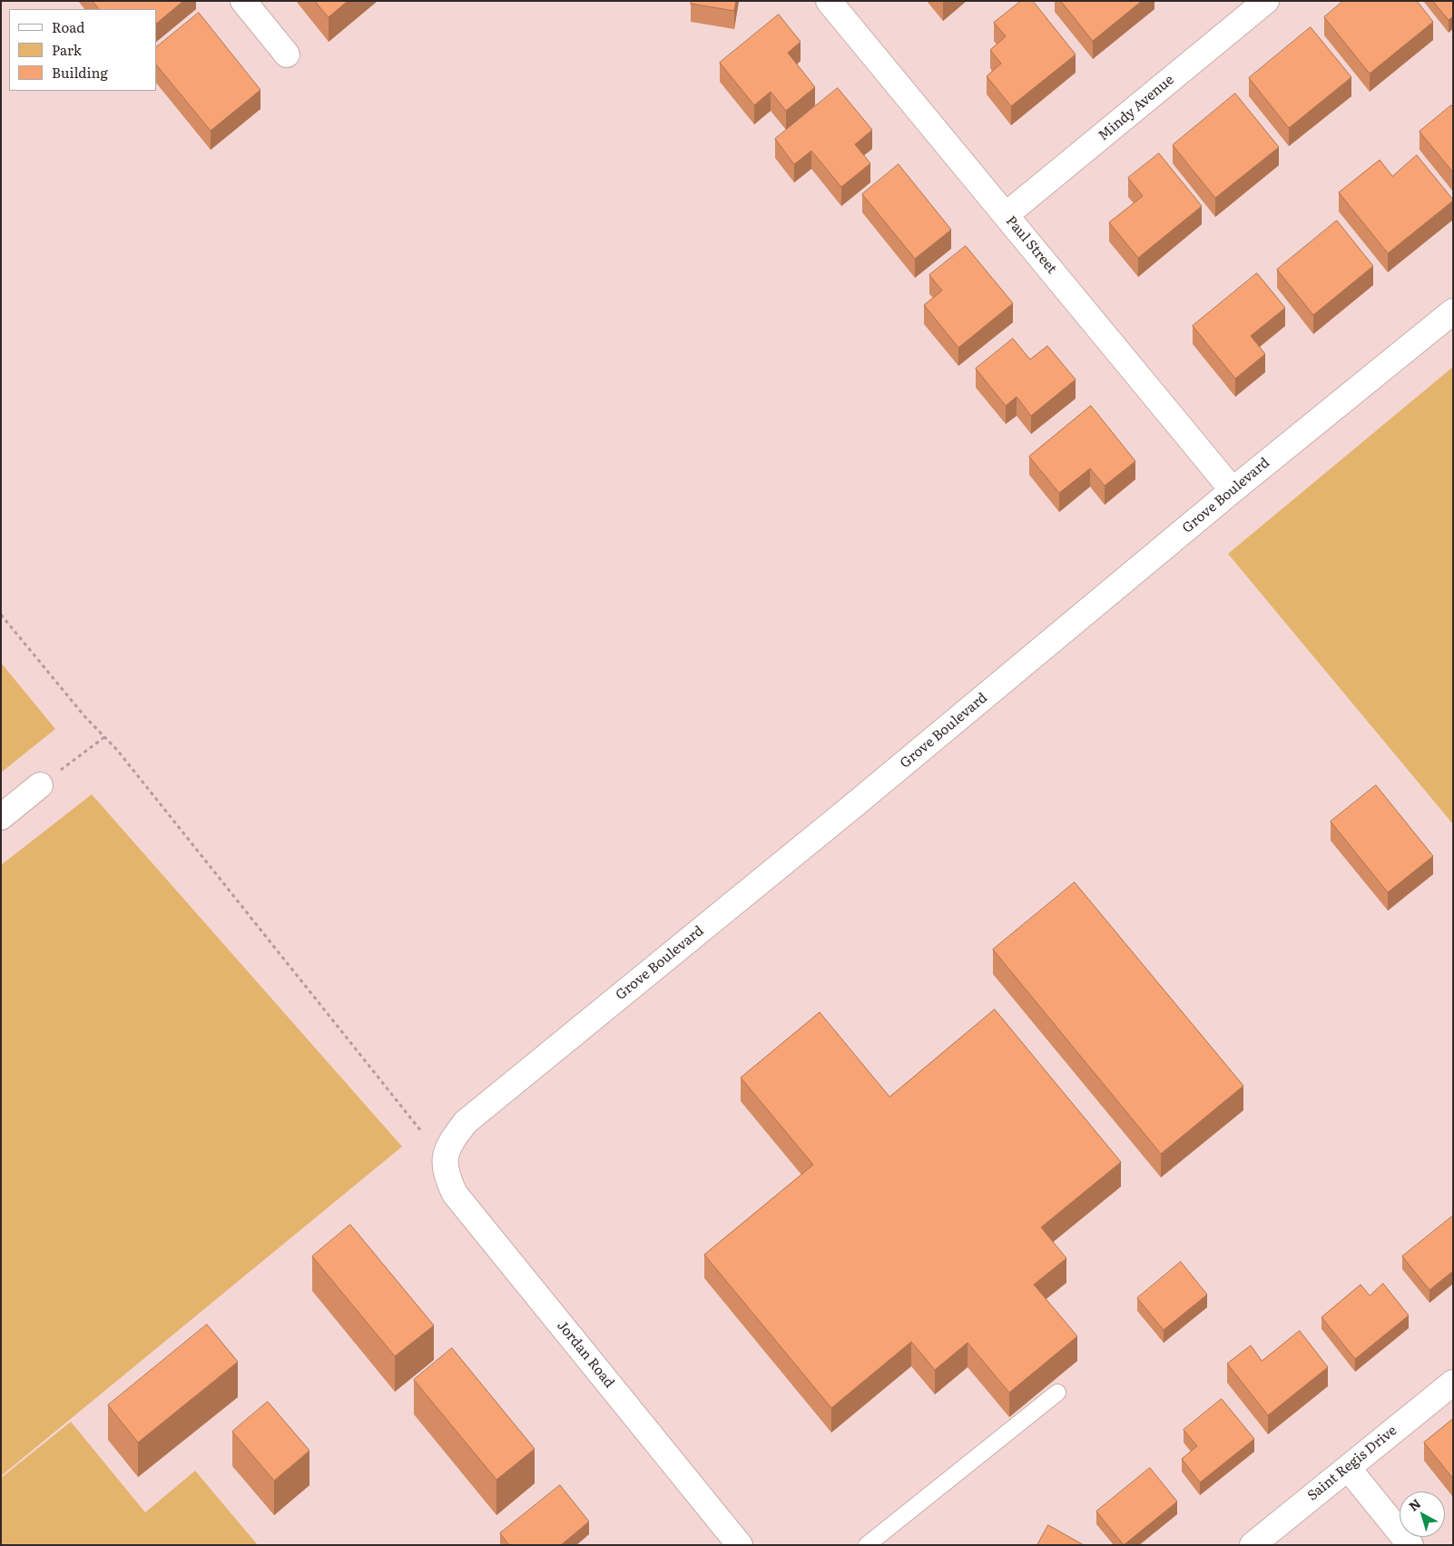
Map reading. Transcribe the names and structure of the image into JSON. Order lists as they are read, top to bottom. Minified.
{"streets":{"street":["Mindy Avenue","Paul Street","Grove Boulevard","Jordan Road","Saint Regis Drive"]},"crossings":[["Mindy Avenue","Paul Street"],["Paul Street","Grove Boulevard"],["Grove Boulevard","Jordan Road"]],"legend":["Road","Park","Building"],"north":"top left"}
